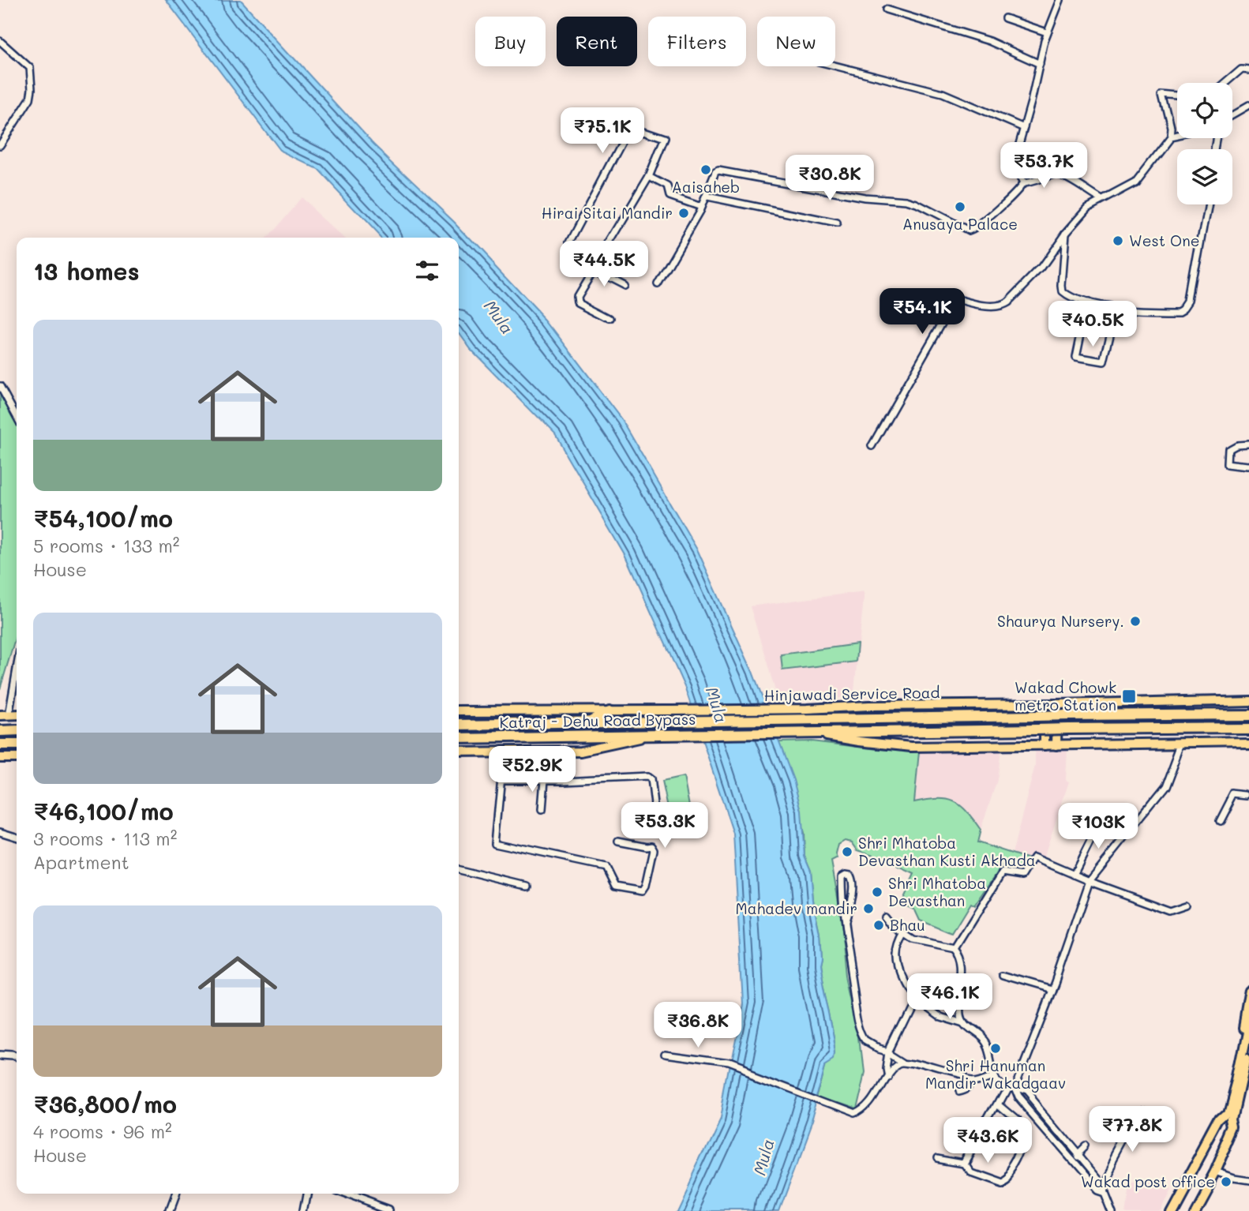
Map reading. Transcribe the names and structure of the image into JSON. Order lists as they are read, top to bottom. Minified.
{"streets":{"highway":["Katraj - Dehu Road Bypass"],"main road":["Hinjawadi Service Road"]},"crossings":[["Hinjawadi Service Road","Katraj - Dehu Road Bypass"]],"water":["Mula"],"places":{"other":["Aaisaheb","Anusaya Palace","Hirai Sitai Mandir","West One","Shaurya Nursery.","Shri Mhatoba Devasthan Kusti Akhada","Shri Mhatoba Devasthan","Mahadev mandir","Bhau","Shri Hanuman Mandir Wakadgaav","Wakad post office"],"transit":["Wakad Chowk metro Station"]},"page":{"chip":["Buy","Rent","Filters","New"],"price":["₹75.1K","₹53.7K","₹30.8K","₹44.5K","₹54.1K","₹40.5K","₹52.9K","₹53.3K","₹103K","₹46.1K","₹36.8K","₹77.8K","₹43.6K"],"heading":"13 homes","list":[{"name":"₹54,100/mo","note":"5 rooms · 133 m² · House"},{"name":"₹46,100/mo","note":"3 rooms · 113 m² · Apartment"},{"name":"₹36,800/mo","note":"4 rooms · 96 m² · House"}]}}
